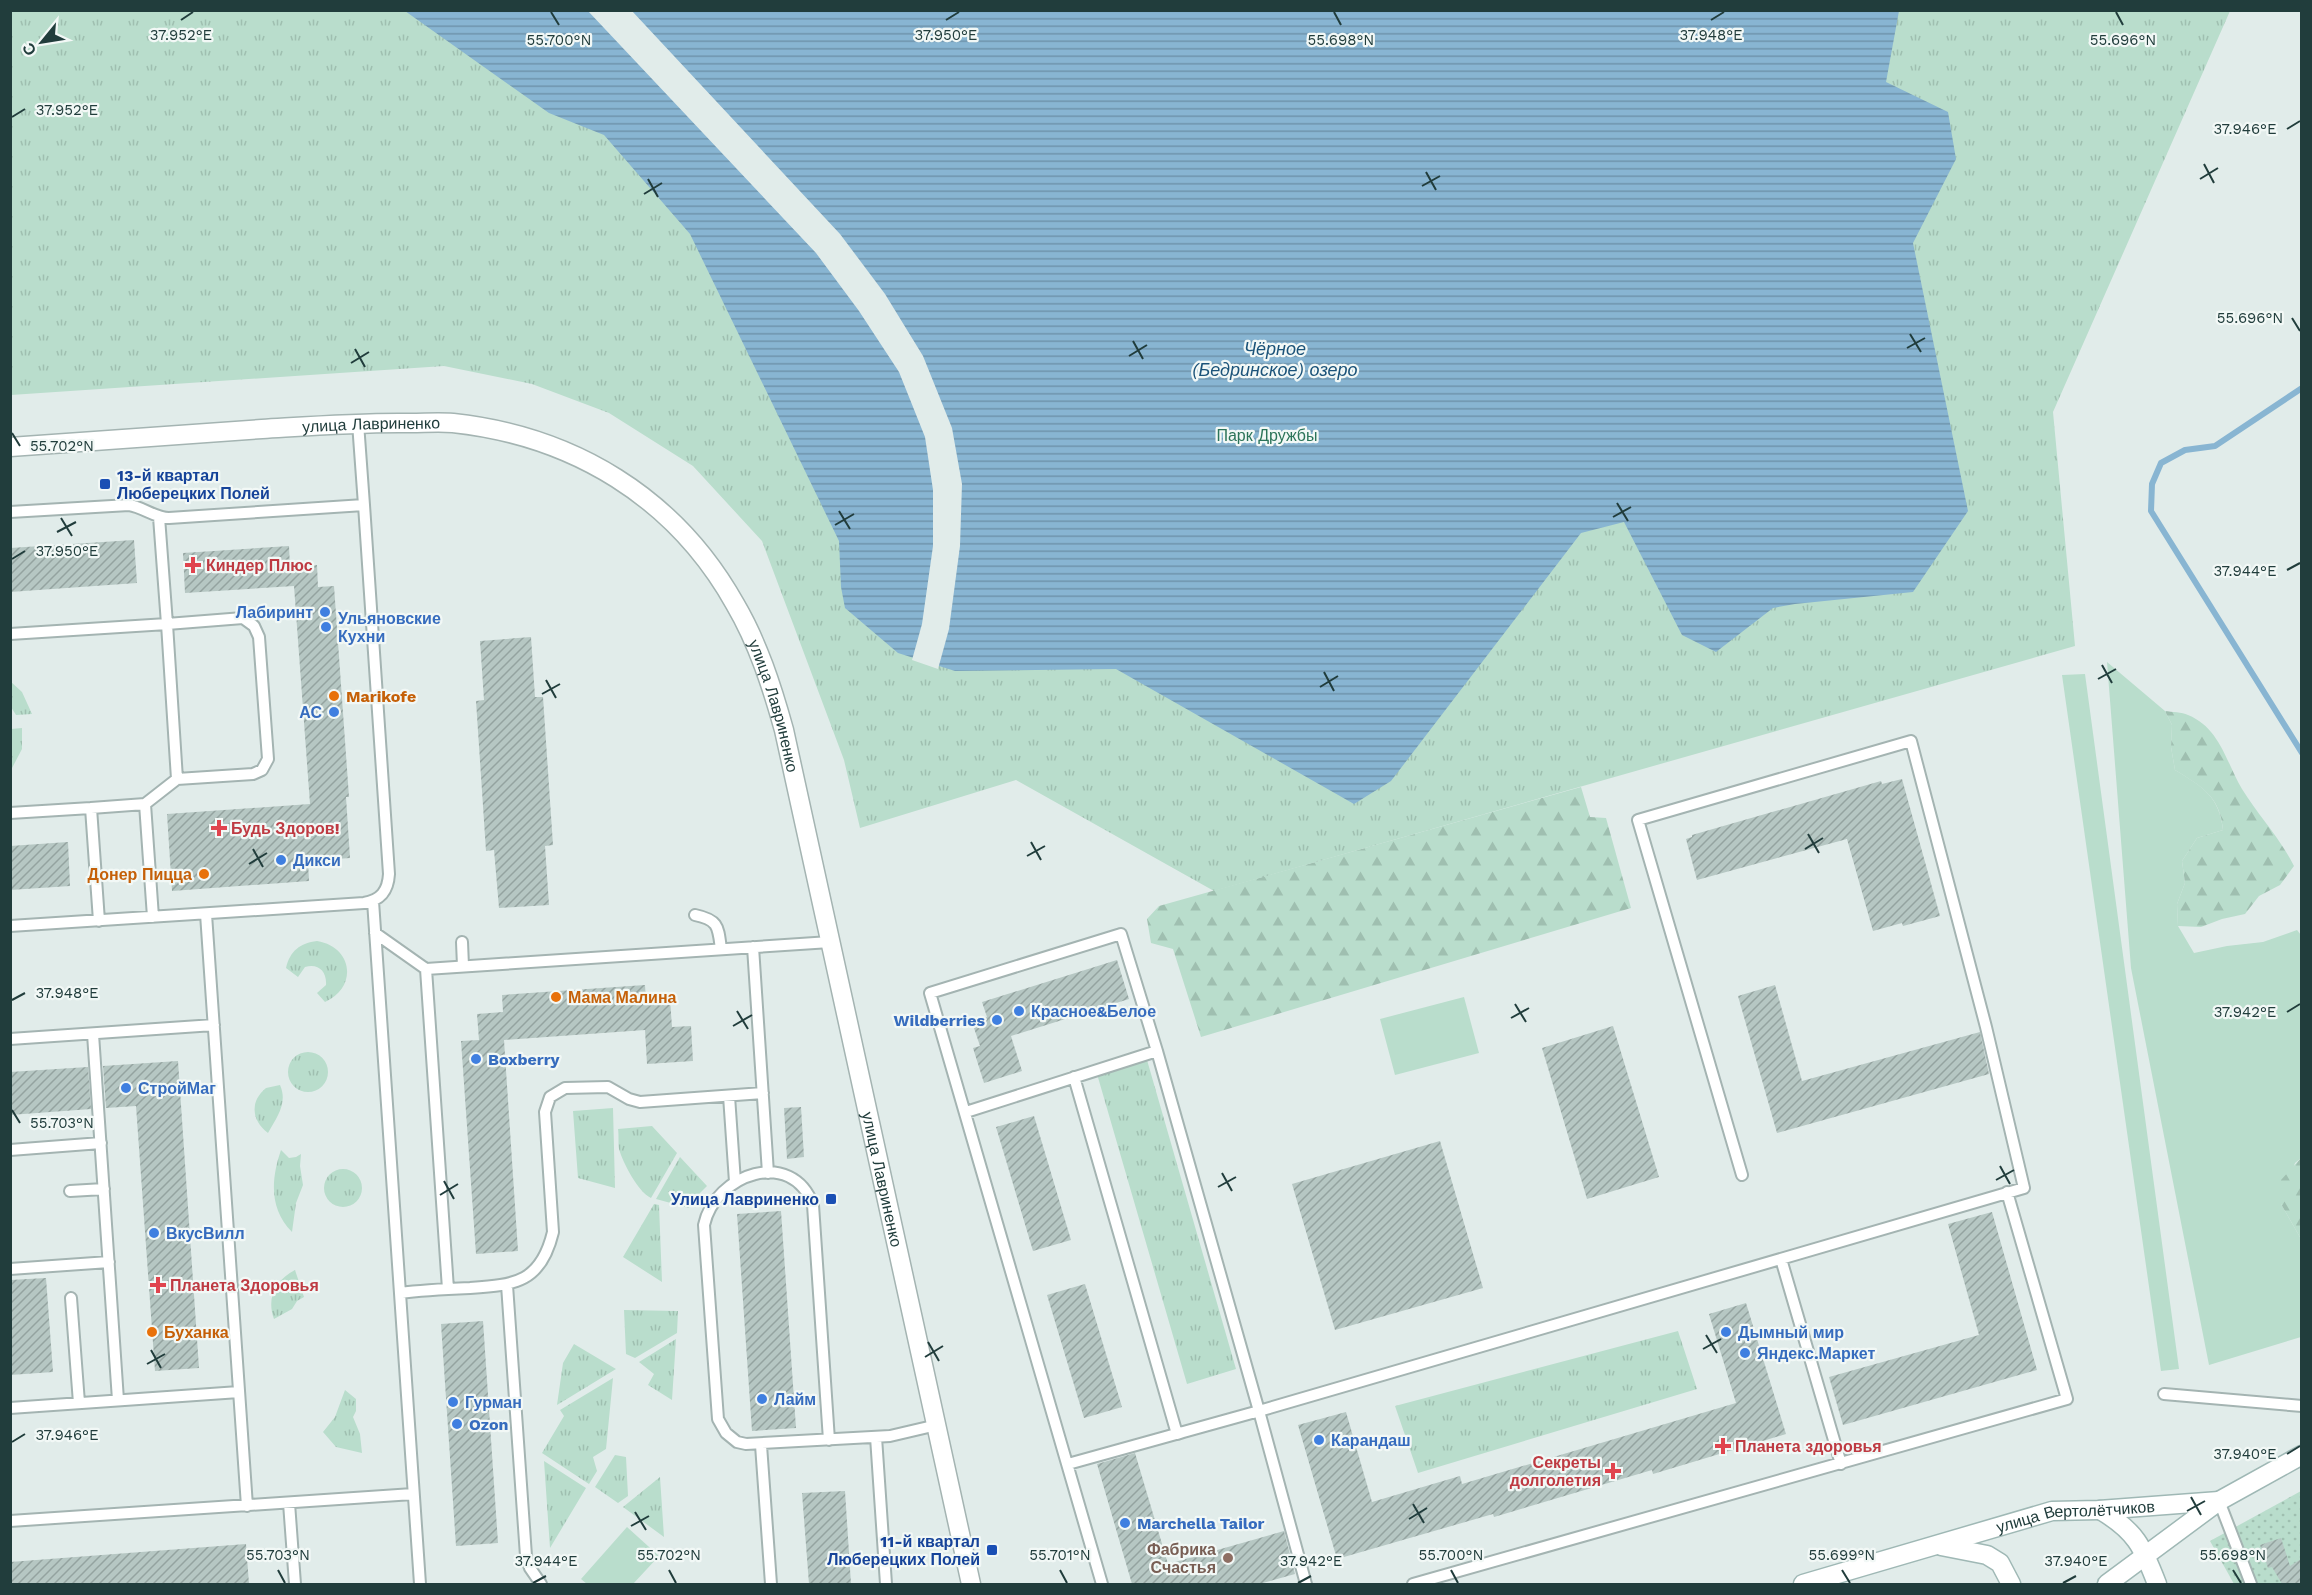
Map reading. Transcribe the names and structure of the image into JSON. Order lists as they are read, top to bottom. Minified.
{"streets":{"street":["улица Лавриненко","улица Вертолётчиков"]},"water":["Чёрное (Бедринское) озеро"],"parks":["Парк Дружбы"],"places":{"transit":["13-й квартал Люберецких Полей","Улица Лавриненко","11-й квартал Люберецких Полей"],"health":["Киндер Плюс","Будь Здоров!","Планета Здоровья","Планета здоровья","Секреты долголетия"],"other":["Лабиринт","Ульяновские Кухни","Marikofe","АС","Дикси","Донер Пицца","Мама Малина","Красное&Белое","Wildberries","Boxberry","СтройМаг","ВкусВилл","Буханка","Дымный мир","Яндекс.Маркет","Лайм","Гурман","Ozon","Карандаш","Marchella Tailor","Фабрика Счастья"]},"north":"bottom left","coordinates":["37.950°E","37.948°E","37.952°E","55.700°N","55.698°N","55.696°N","37.946°E","55.702°N","37.944°E","37.942°E","55.703°N","37.940°E","55.701°N","55.699°N"]}
